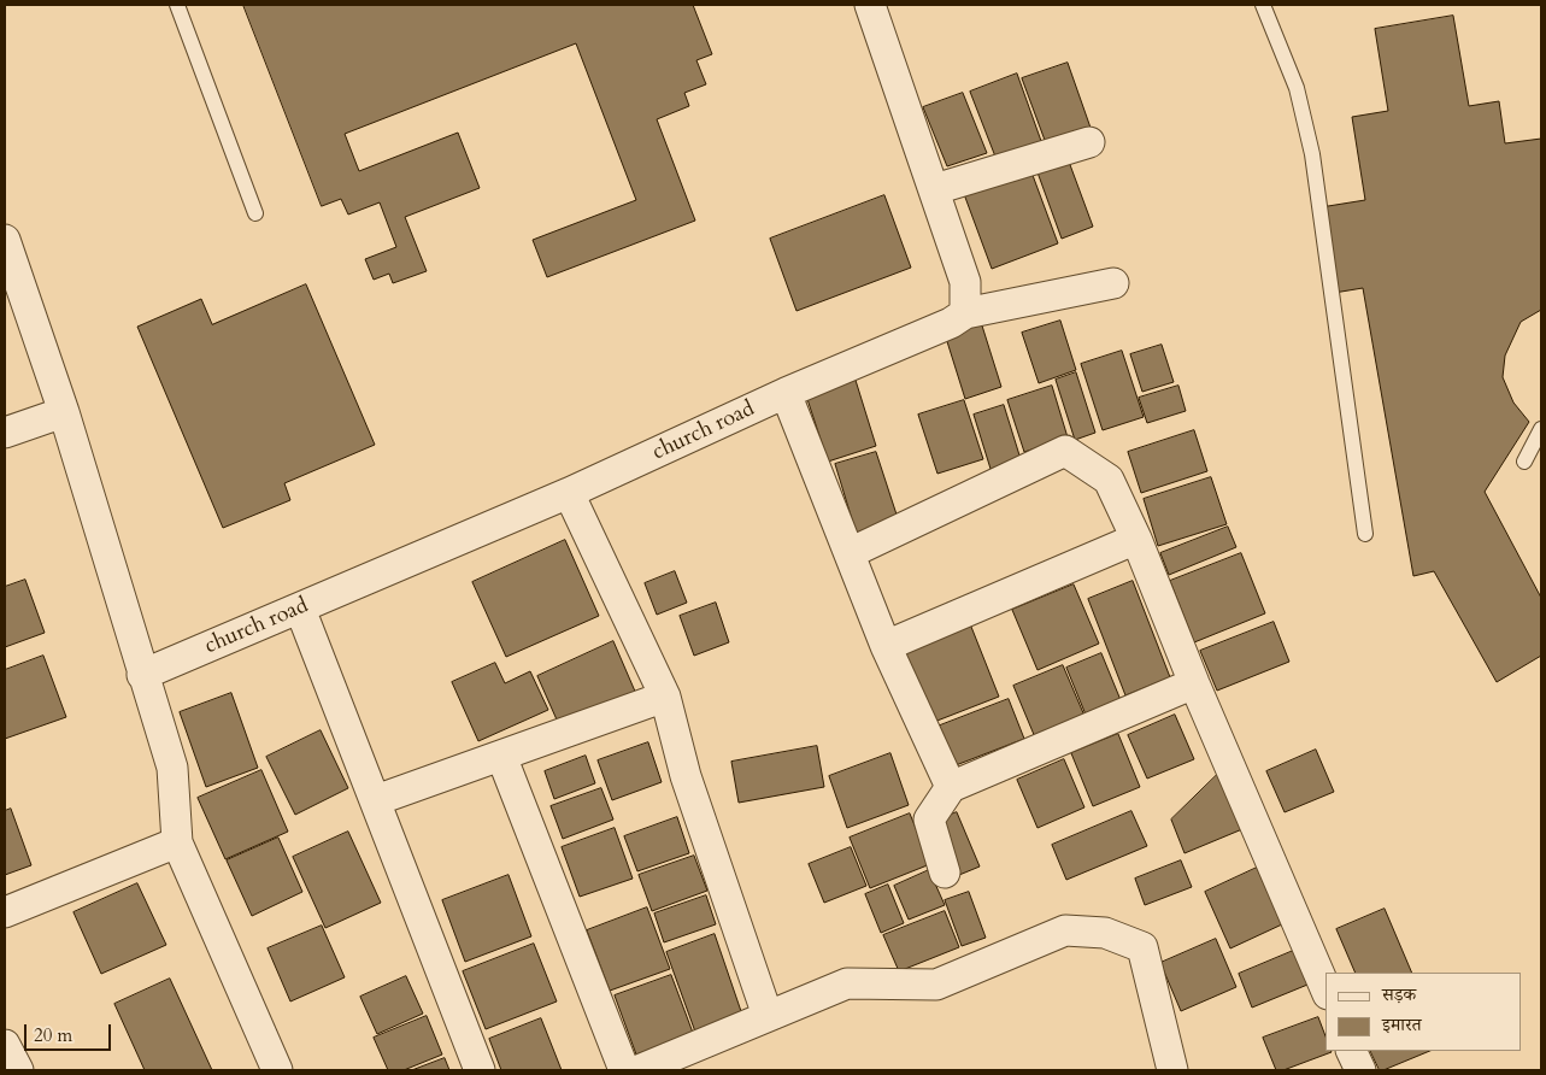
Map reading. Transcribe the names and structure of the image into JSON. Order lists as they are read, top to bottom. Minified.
{"streets":{"street":["church road"]},"legend":["सड़क","इमारत"],"scale_bar":"20 m"}
